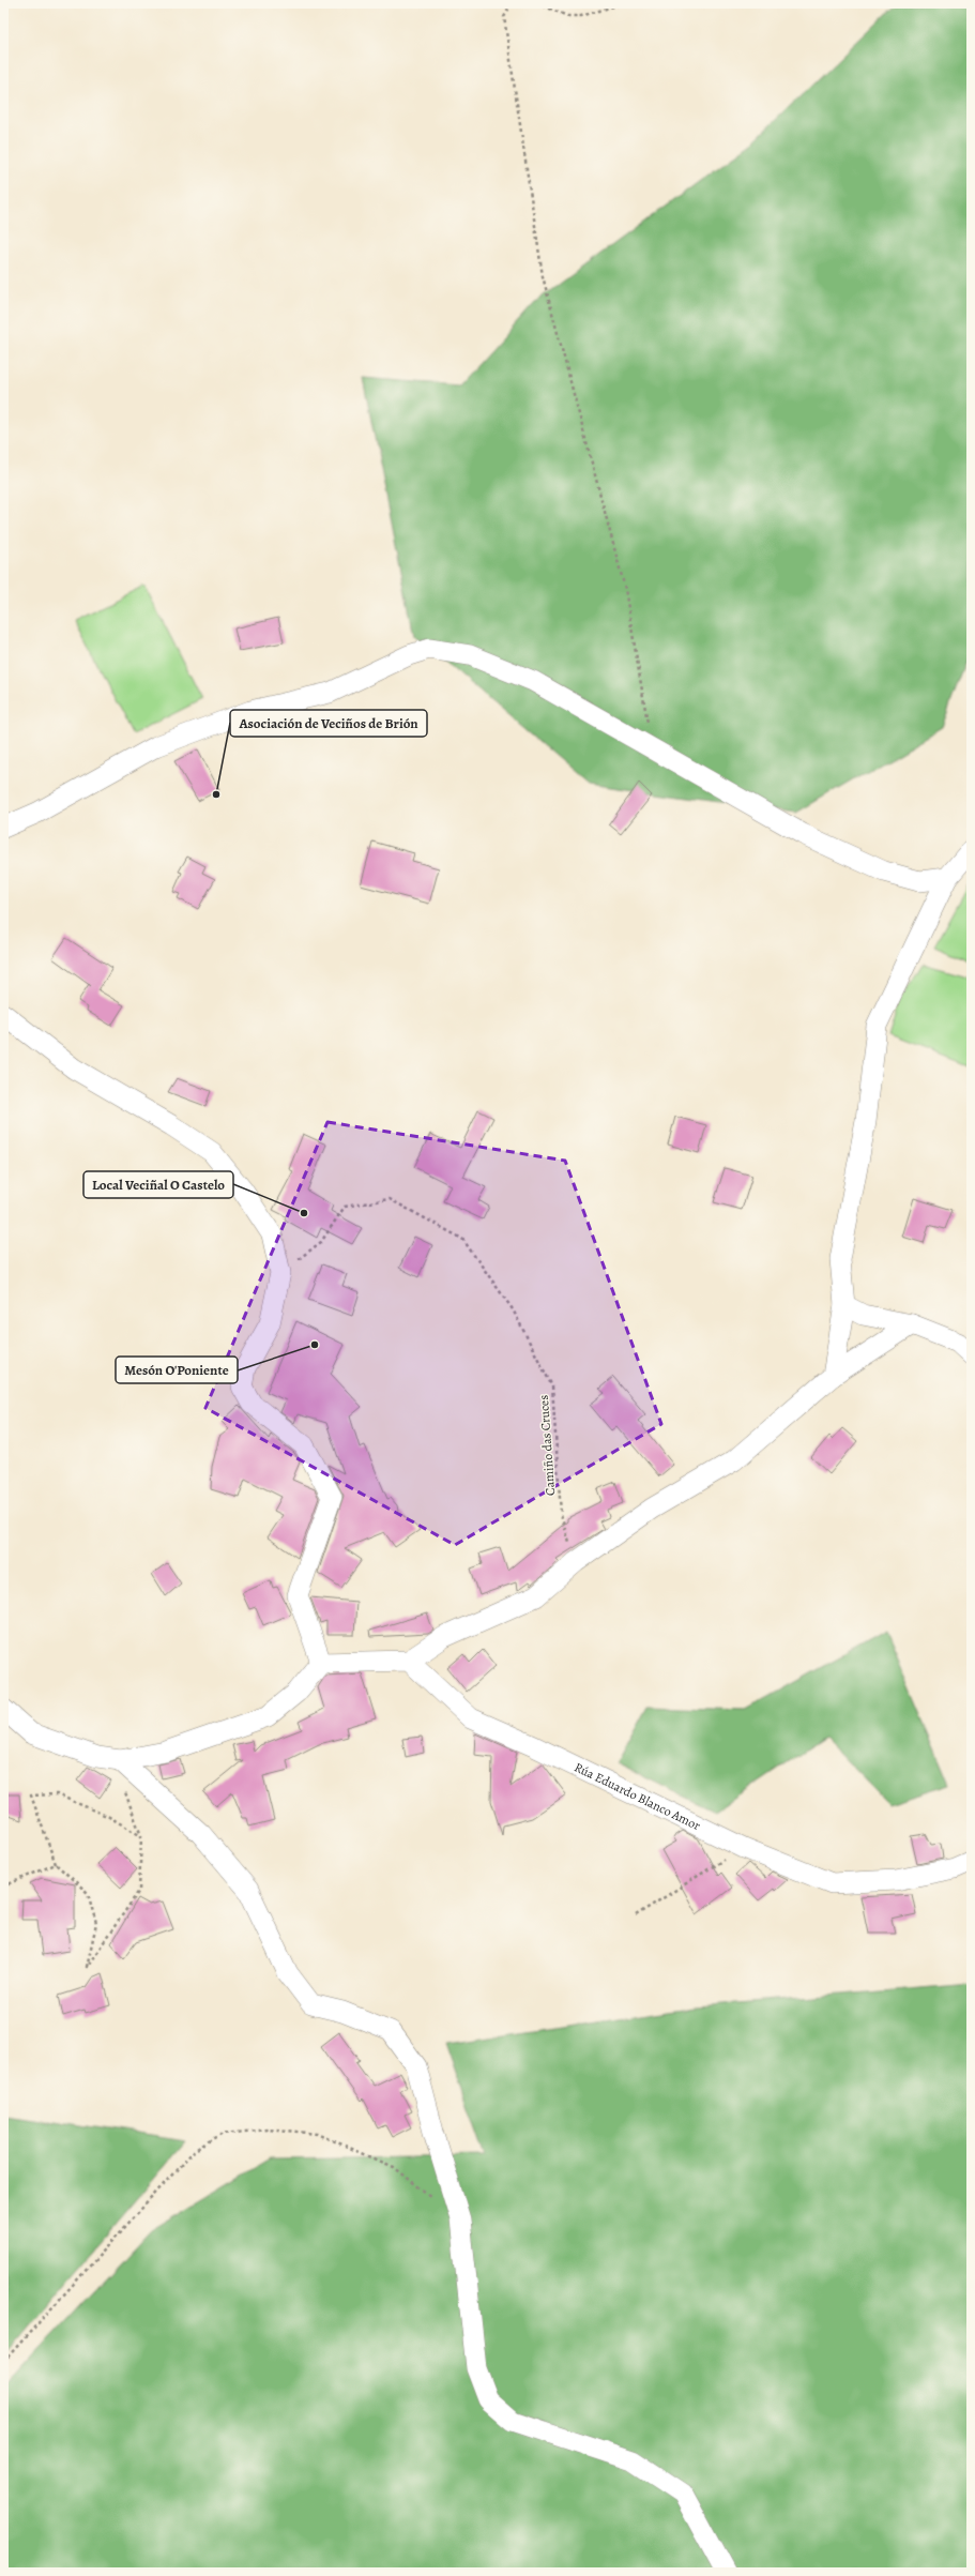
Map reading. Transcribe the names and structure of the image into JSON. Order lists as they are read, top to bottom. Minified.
{"streets":{"street":["Rúa Eduardo Blanco Amor"],"path":["Camiño das Cruces"]},"places":["Asociación de Veciños de Brión","Local Veciñal O Castelo","Mesón O'Poniente"]}
